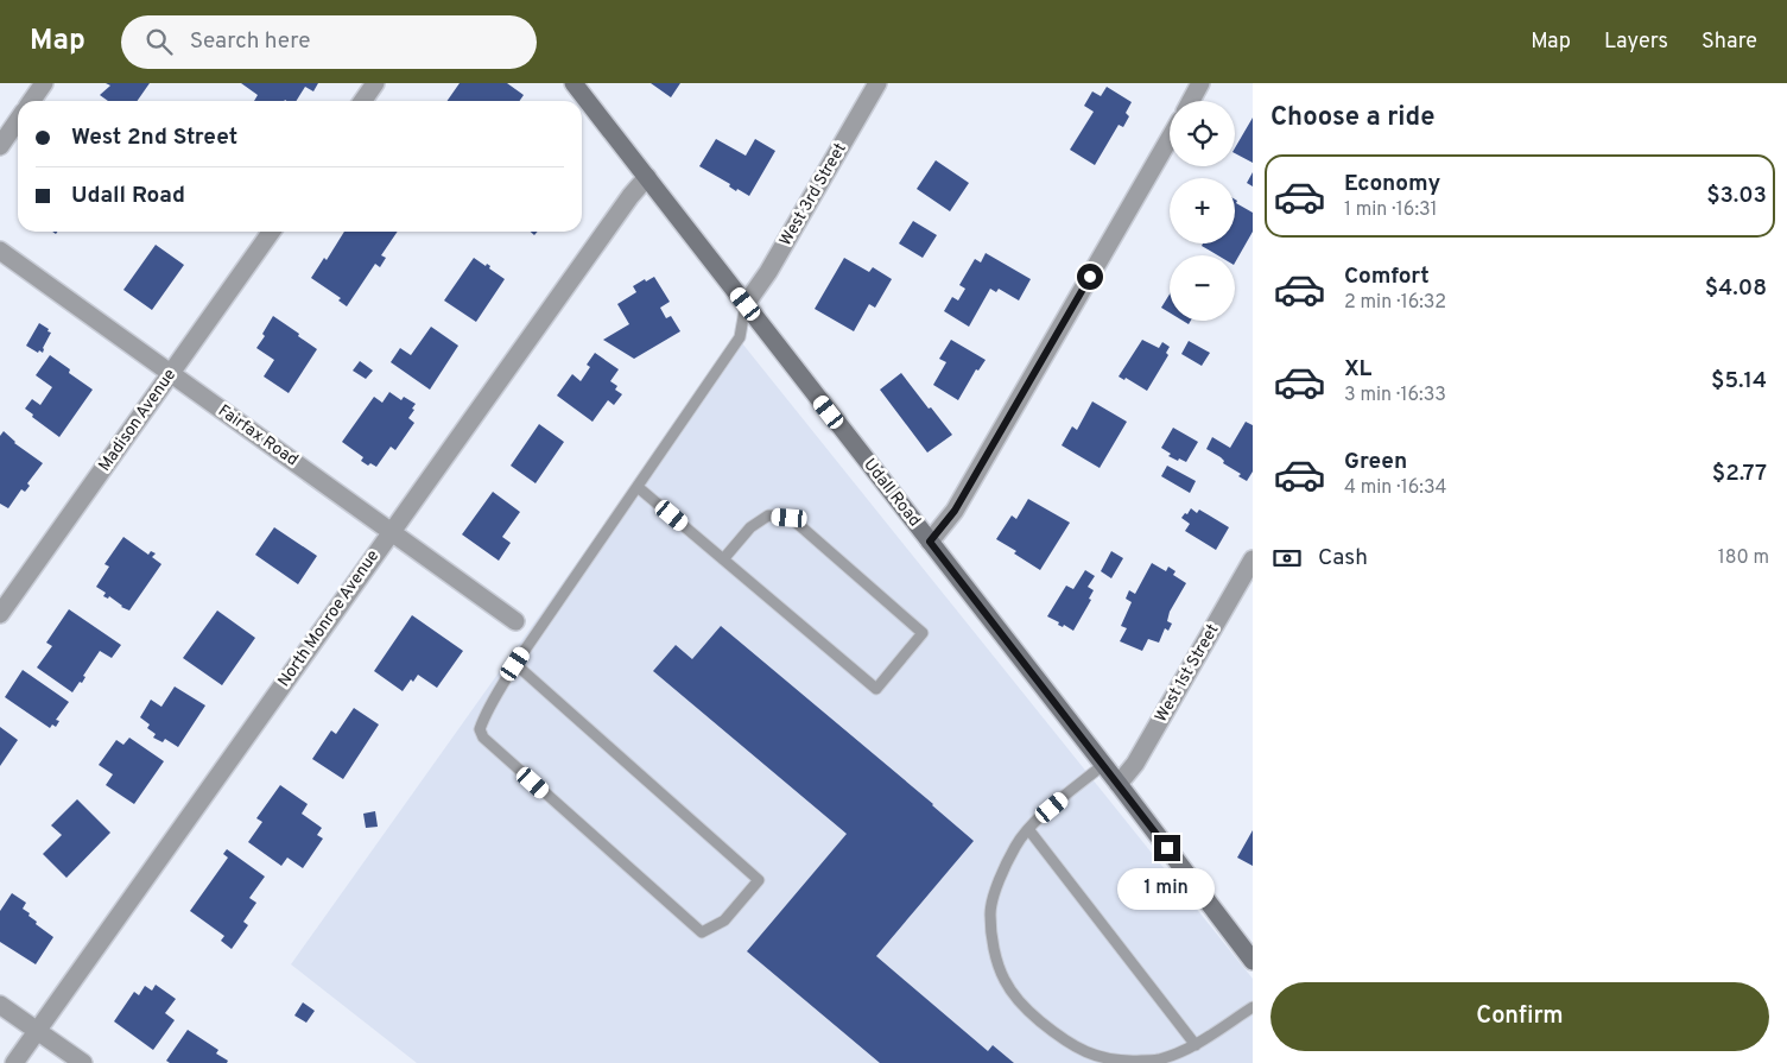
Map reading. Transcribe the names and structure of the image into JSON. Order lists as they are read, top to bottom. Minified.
{"streets":{"street":["West 3rd Street","Madison Avenue","Fairfax Road","Udall Road","North Monroe Avenue","West 1st Street"]},"crossings":[["West 3rd Street","Udall Road"],["Madison Avenue","Fairfax Road"],["Fairfax Road","North Monroe Avenue"],["Udall Road","North Monroe Avenue"],["Udall Road","West 1st Street"]],"page":{"header":"Map","search":"Search here","nav":["Map","Layers","Share"],"heading":"Choose a ride","map_buttons":["+","−"],"banner":["West 2nd Street","Udall Road"],"list":[{"name":"Economy","note":"1 min · 16:31","value":"$3.03"},{"name":"Comfort","note":"2 min · 16:32","value":"$4.08"},{"name":"XL","note":"3 min · 16:33","value":"$5.14"},{"name":"Green","note":"4 min · 16:34","value":"$2.77"}],"pay":["Cash","180 m"],"bubble":"1 min","buttons":"Confirm"}}
